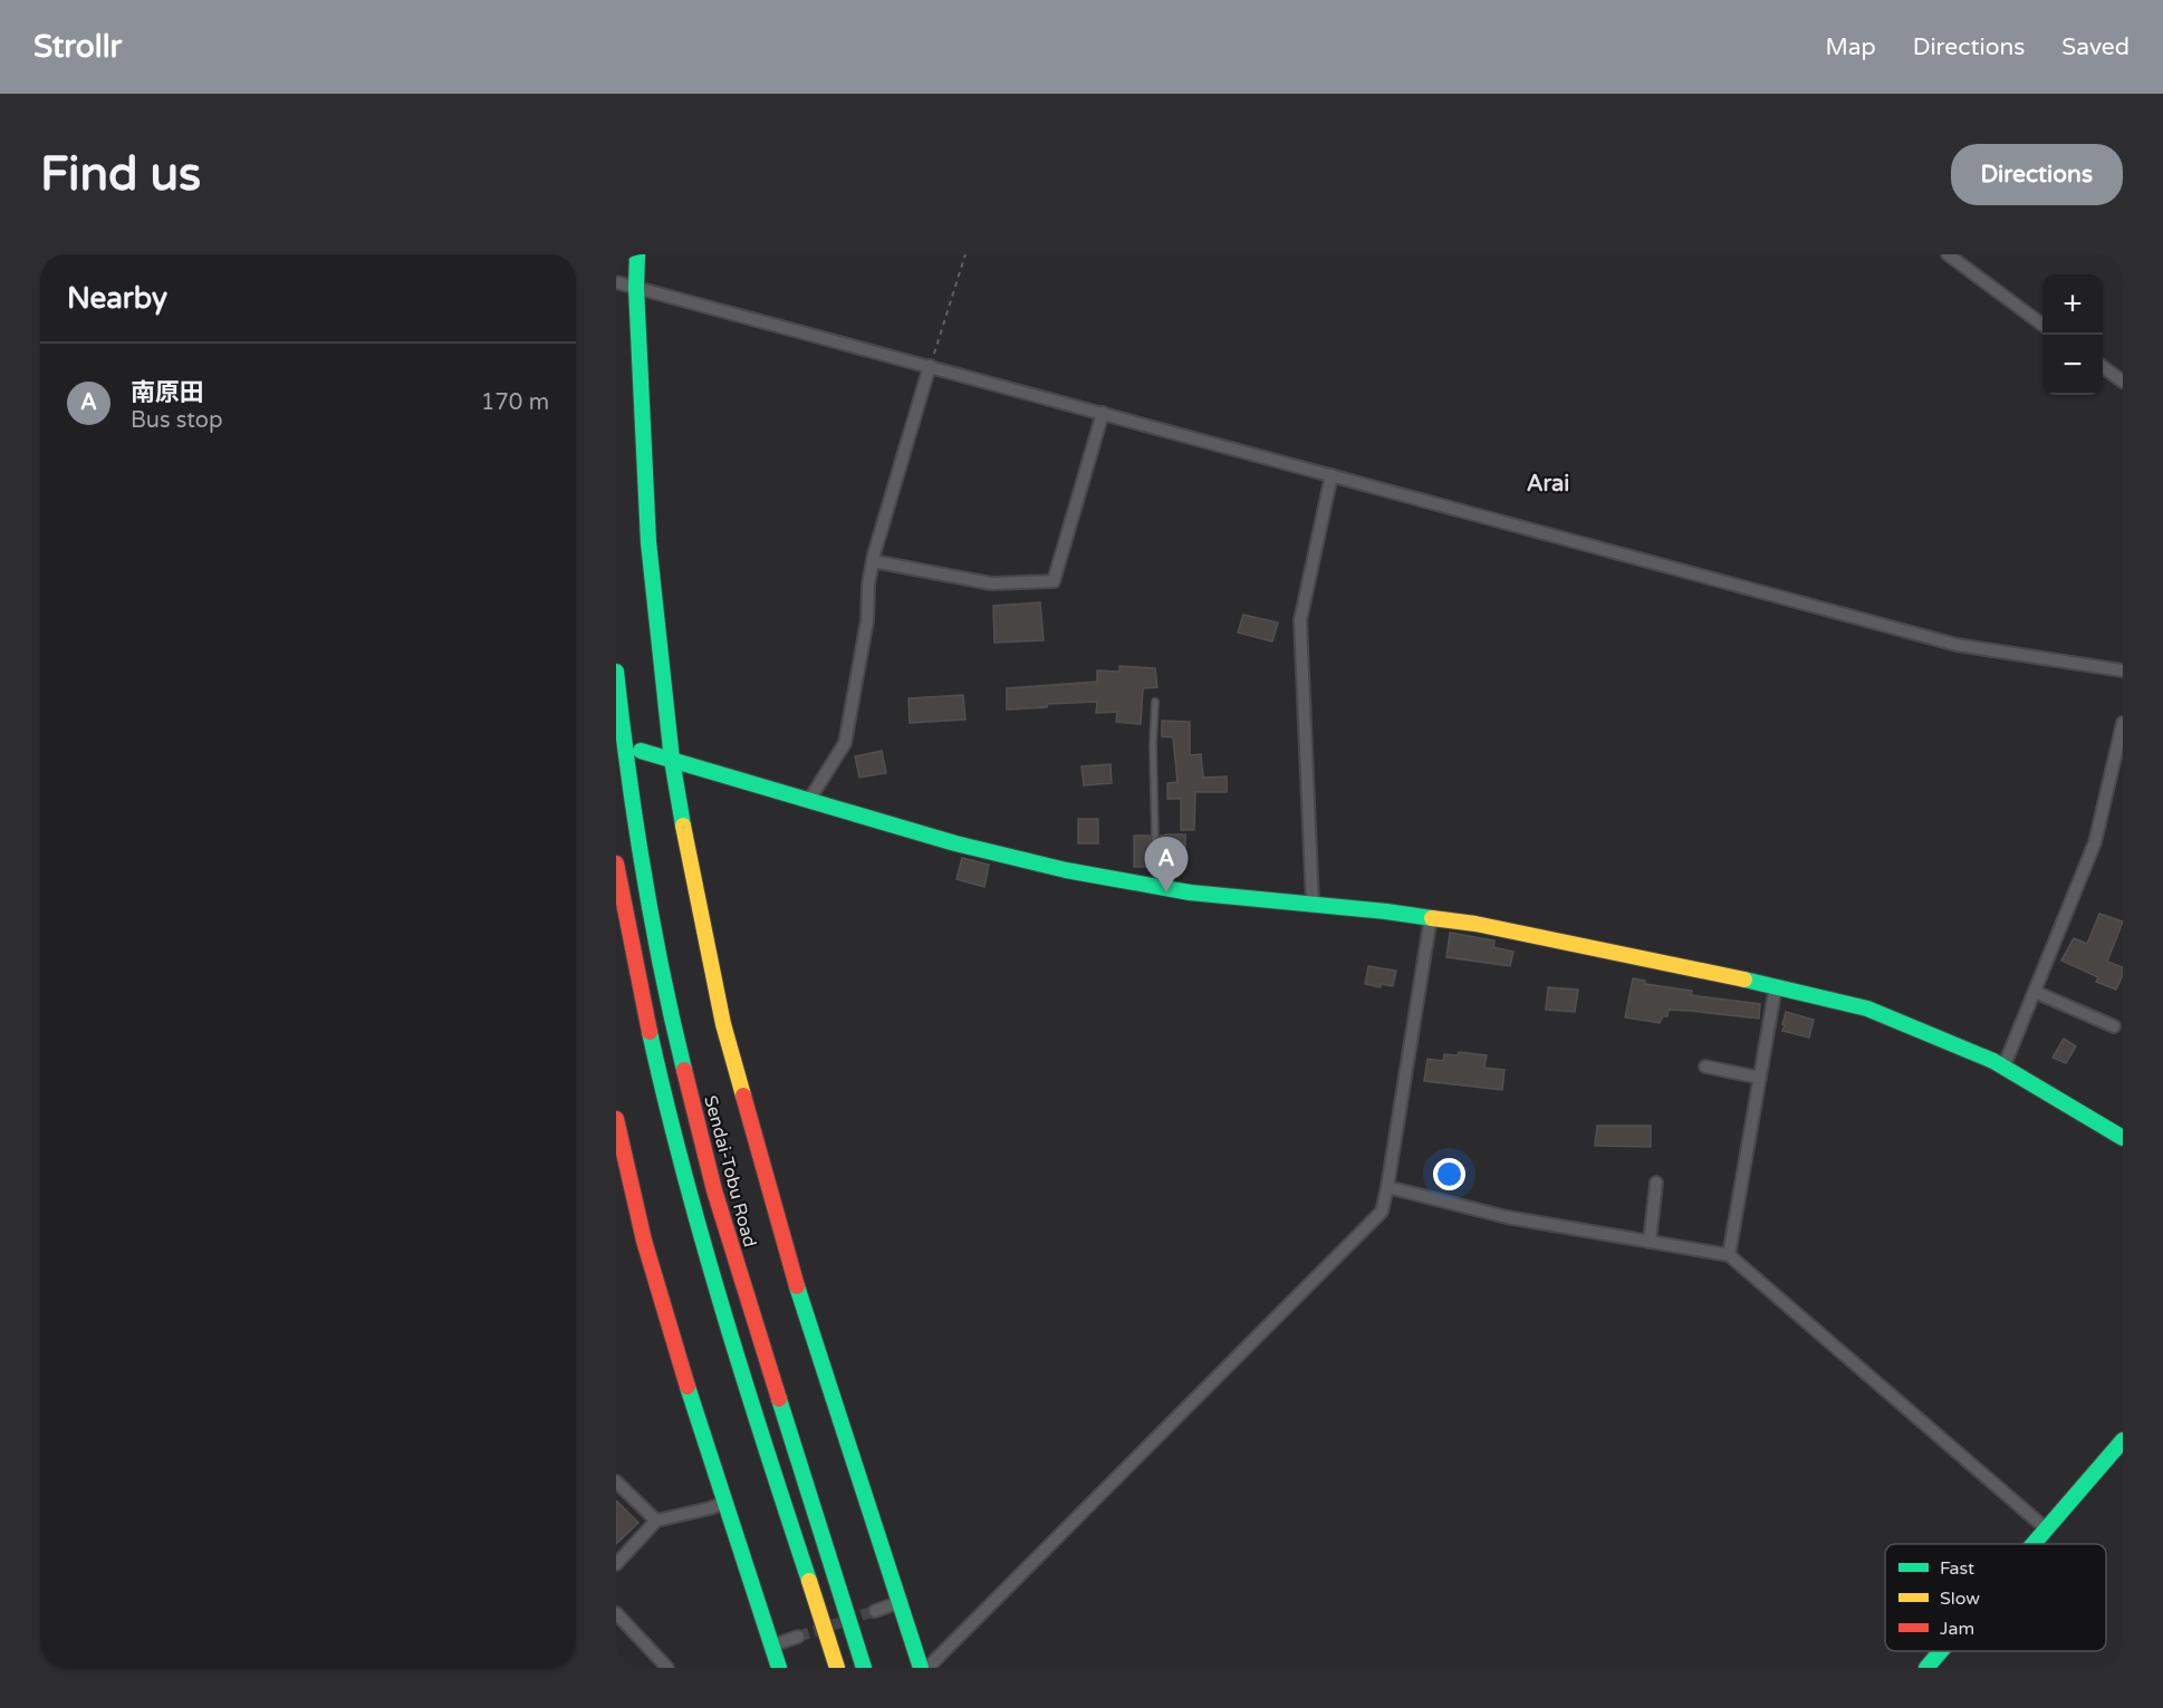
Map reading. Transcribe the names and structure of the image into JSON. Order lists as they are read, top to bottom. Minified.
{"streets":{"main road":["Sendai-Tobu Road"]},"districts":["Arai"],"legend":["Fast","Slow","Jam"],"page":{"header":"Strollr","nav":["Map","Directions","Saved"],"buttons":"Directions","title":"Find us","heading":"Nearby","map_buttons":["+","−"],"list":[{"mark":"A","name":"南原田","note":"Bus stop","value":"170 m"}],"pins":"A"}}
